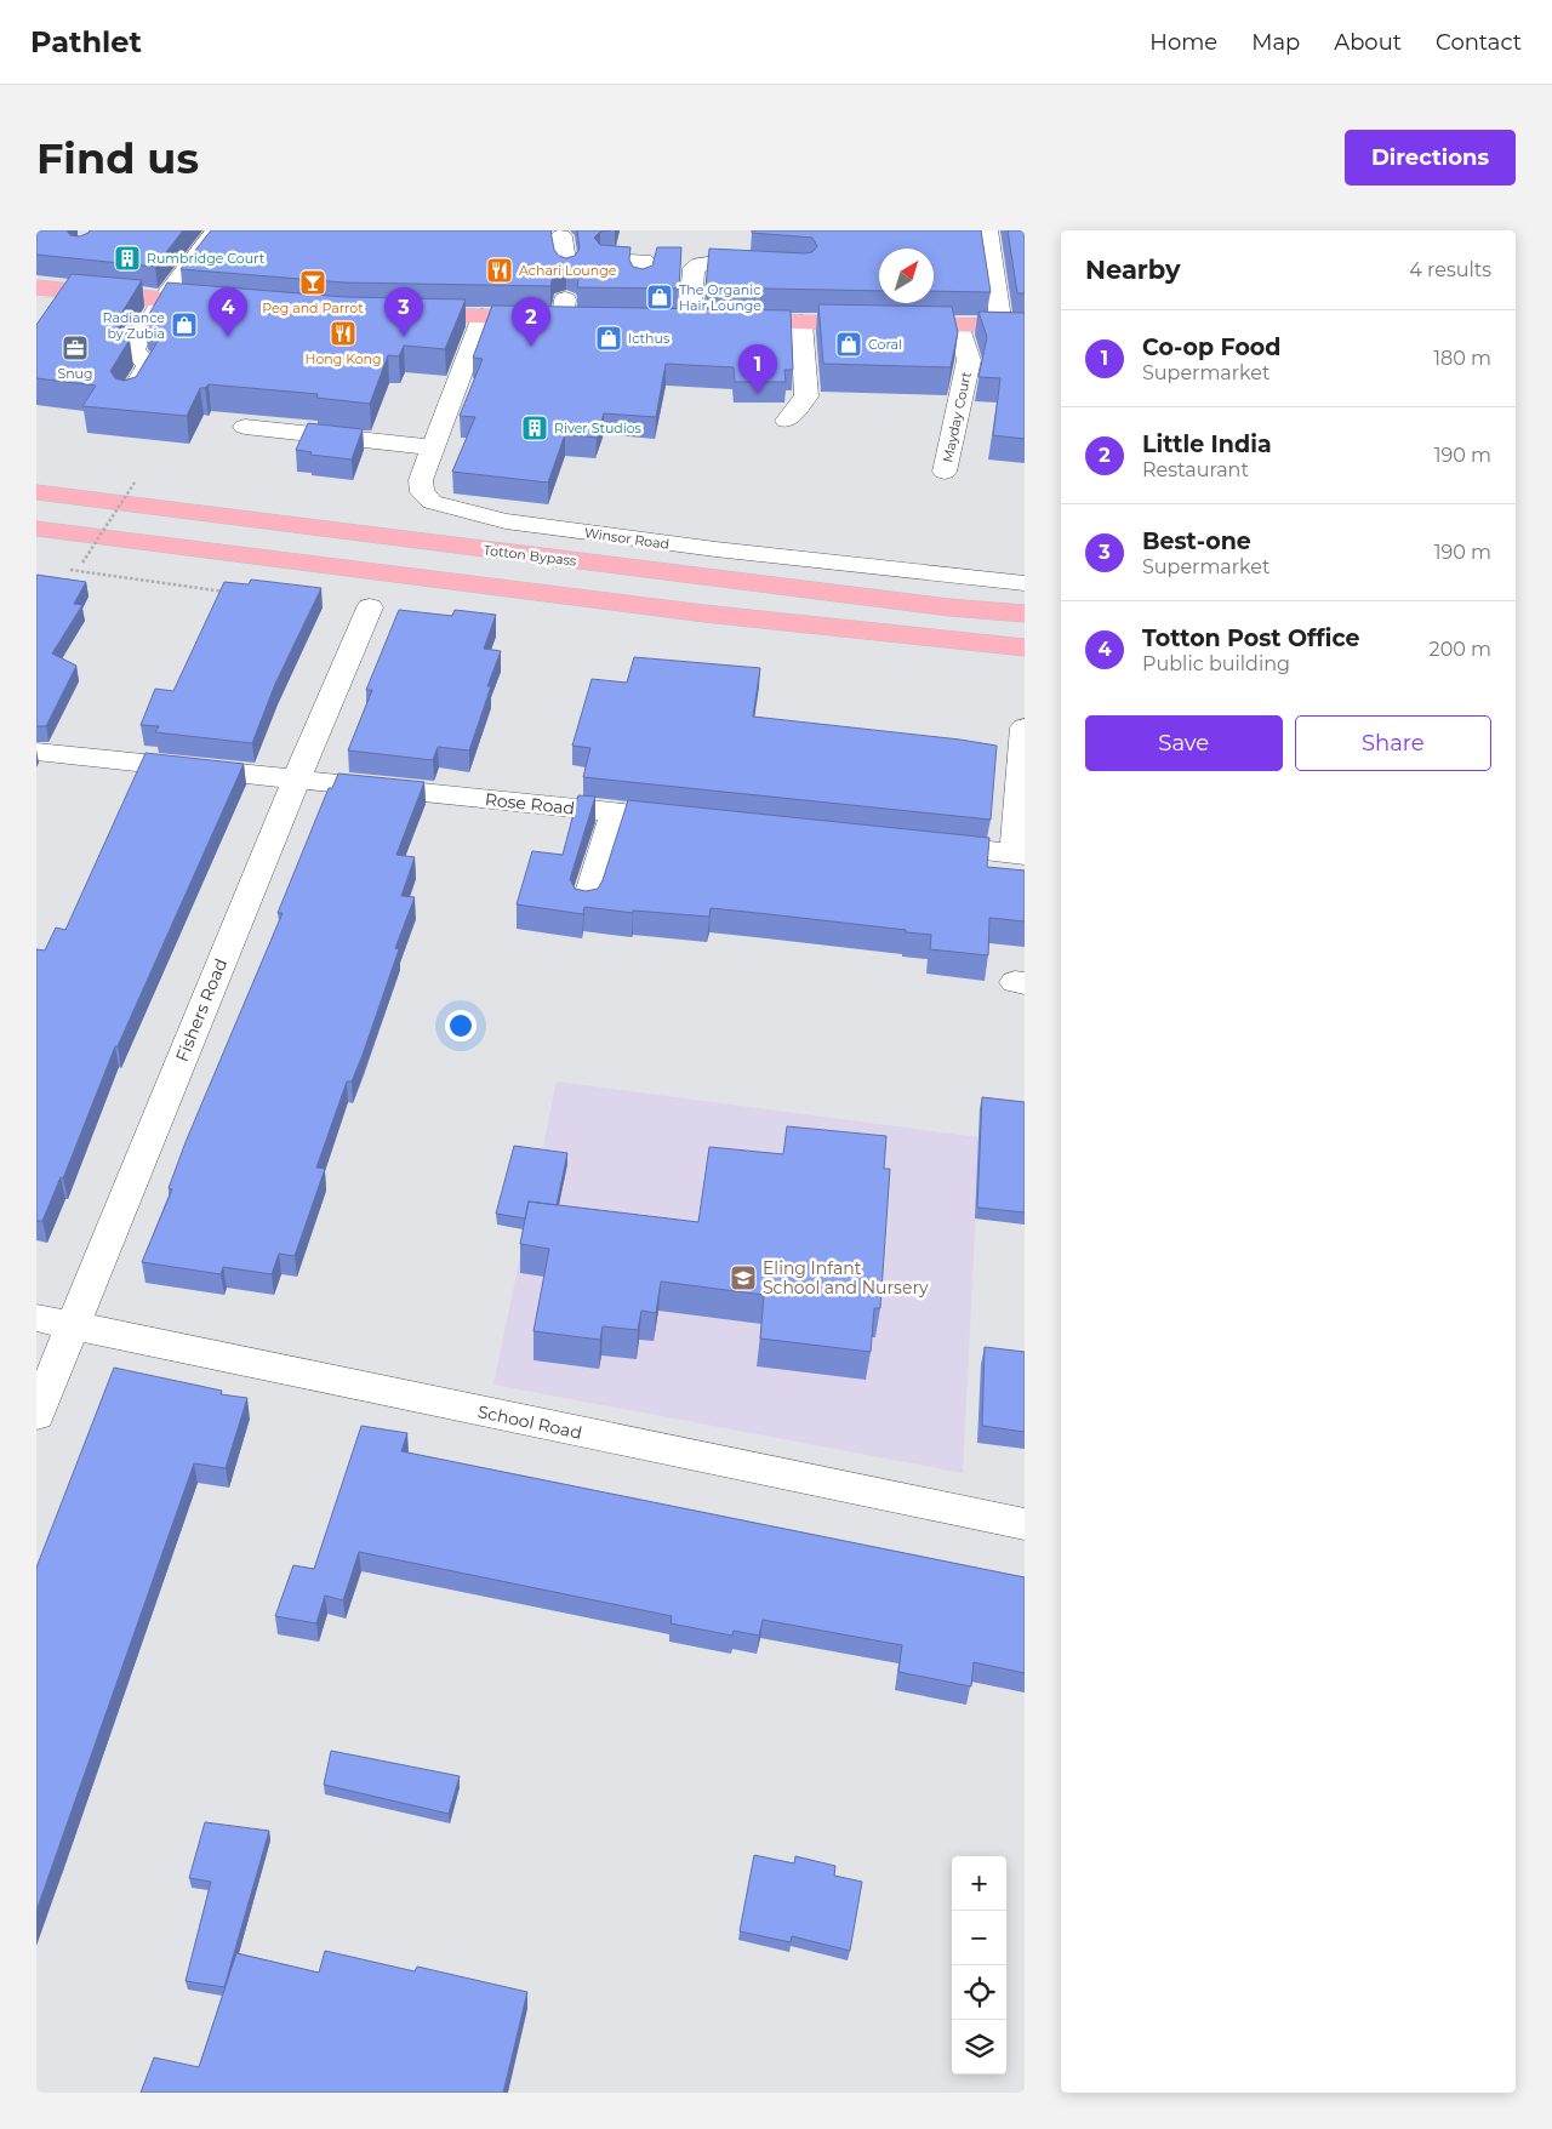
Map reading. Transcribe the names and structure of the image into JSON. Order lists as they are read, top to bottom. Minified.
{"streets":{"main road":["Totton Bypass"],"street":["Mayday Court","Winsor Road","Rose Road","Fishers Road","School Road"]},"crossings":[["Rose Road","Fishers Road"],["Fishers Road","School Road"]],"places":{"building":["Rumbridge Court","River Studios"],"restaurant":["Achari Lounge","Hong Kong"],"bar":["Peg and Parrot"],"shop":["The Organic Hair Lounge","Radiance by Zubia","Icthus","Coral"],"office":["Snug"],"school or university":["Eling Infant School and Nursery"]},"north":"top right","page":{"header":"Pathlet","nav":["Home","Map","About","Contact"],"buttons":["Directions",["Save","Share"]],"title":"Find us","heading":["Nearby","4 results"],"pins":["3","4","2","1"],"list":[{"mark":"1","name":"Co-op Food","note":"Supermarket","value":"180 m"},{"mark":"2","name":"Little India","note":"Restaurant","value":"190 m"},{"mark":"3","name":"Best-one","note":"Supermarket","value":"190 m"},{"mark":"4","name":"Totton Post Office","note":"Public building","value":"200 m"}],"map_buttons":["+","−"]}}
